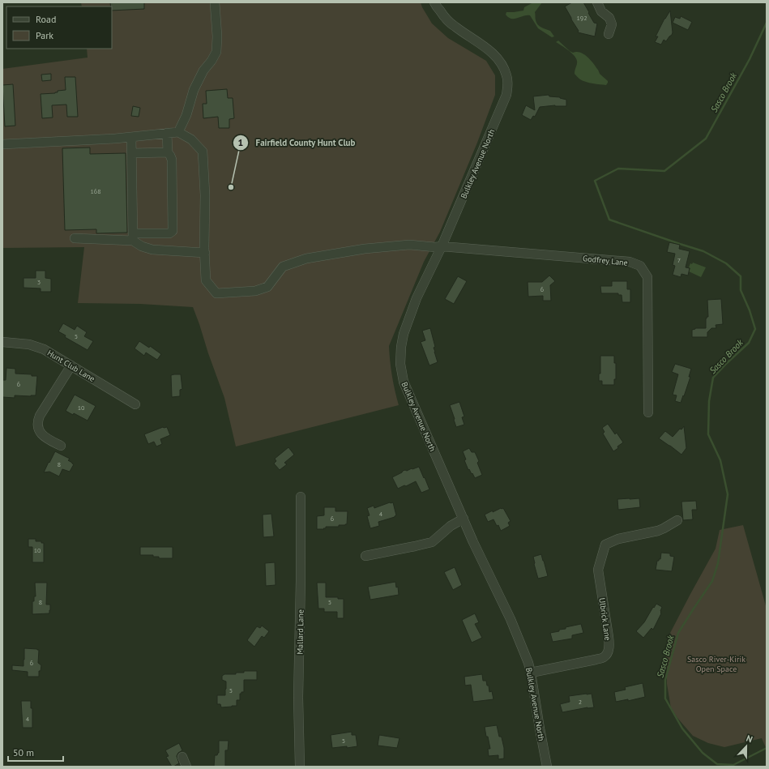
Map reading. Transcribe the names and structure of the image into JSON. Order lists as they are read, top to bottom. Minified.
{"streets":{"street":["Bulkley Avenue North","Godfrey Lane","Hunt Club Lane","Ulbrick Lane","Mallard Lane"]},"crossings":[["Bulkley Avenue North","Godfrey Lane"],["Bulkley Avenue North","Ulbrick Lane"]],"water":["Sasco Brook"],"parks":["Sasco River-Kirik Open Space"],"places":["Fairfield County Hunt Club"],"house_numbers":["192","168","7","3","6","5","6","10","8","4","6","10","8","5","6","5","2","4","5"],"legend":["Road","Park"],"scale_bar":"50 m","north":"top"}
